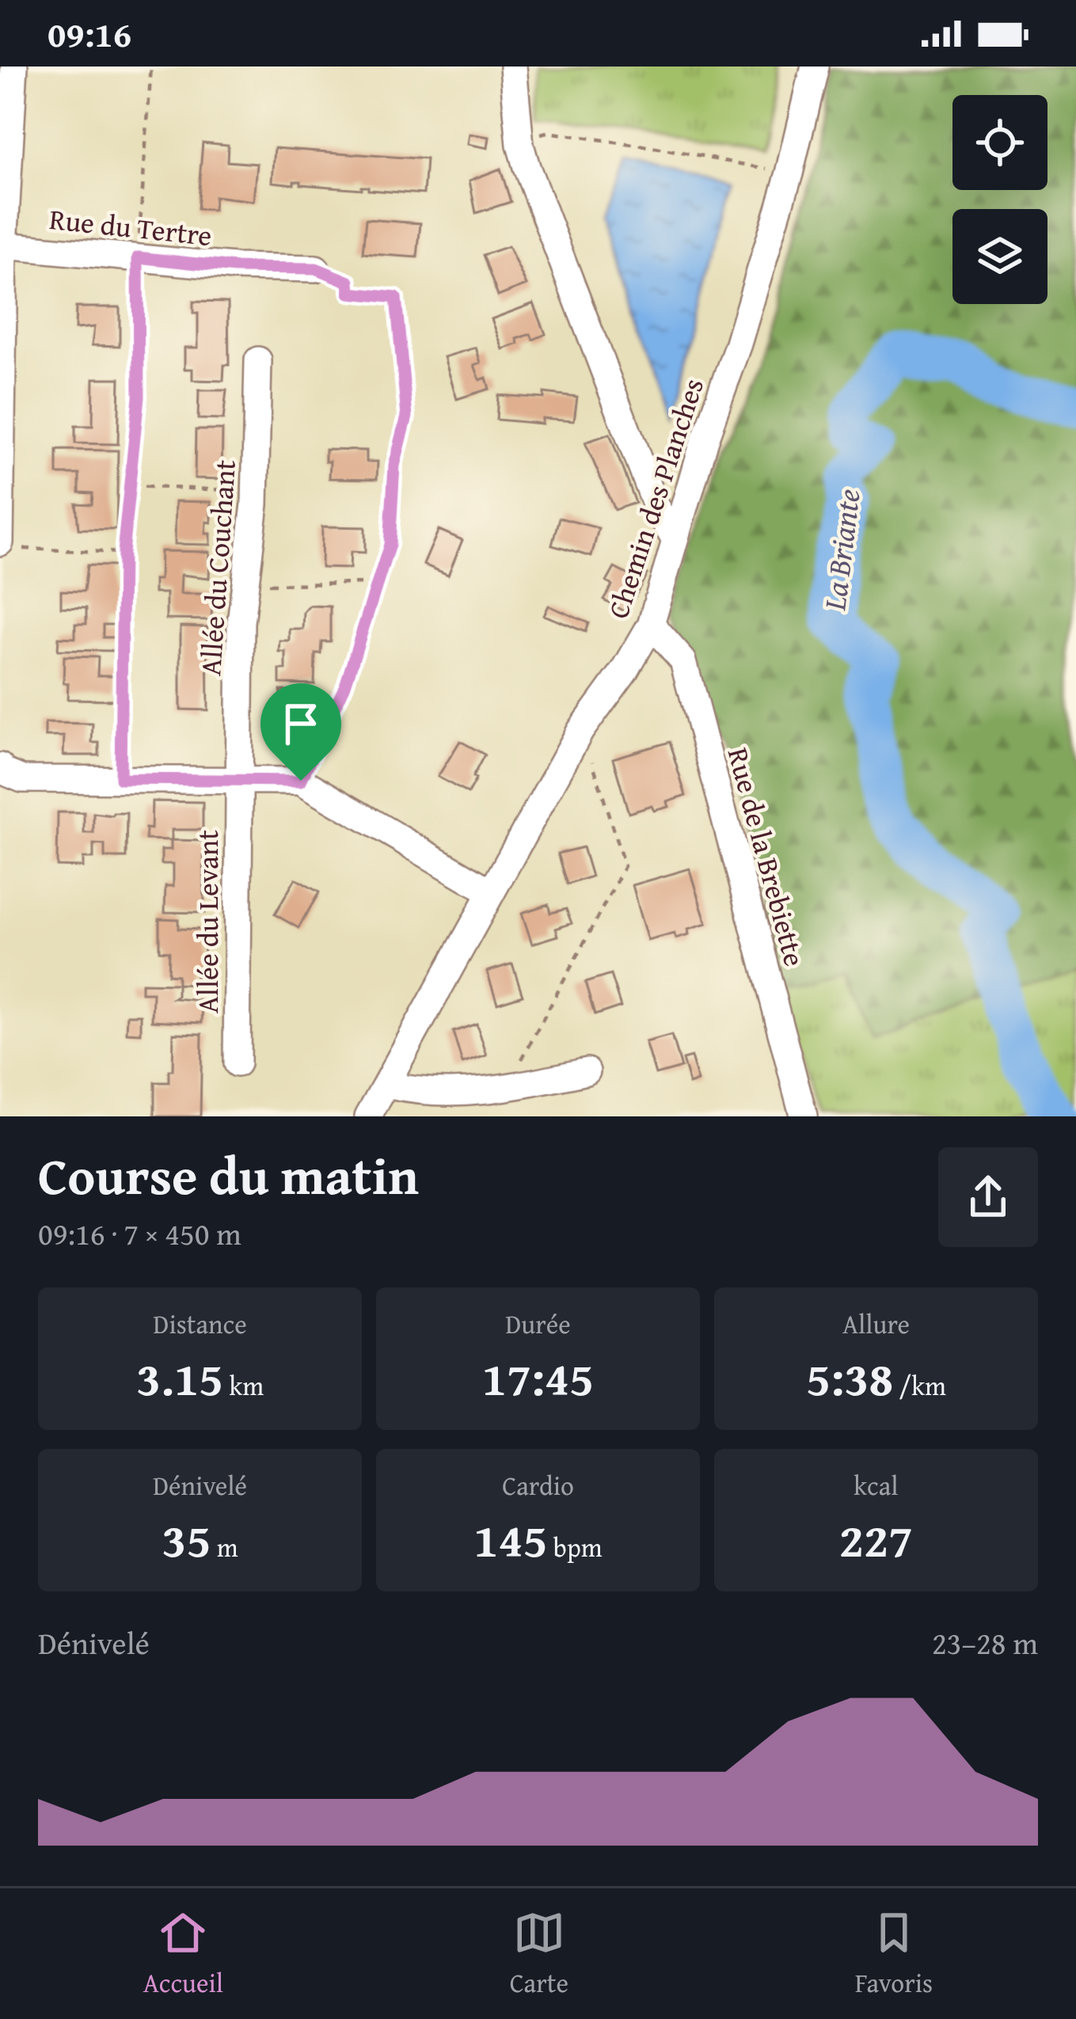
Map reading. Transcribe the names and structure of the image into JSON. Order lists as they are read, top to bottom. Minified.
{"streets":{"street":["Rue du Tertre","Chemin des Planches","Allée du Couchant","Rue de la Brebiette","Allée du Levant"]},"crossings":[["Chemin des Planches","Rue de la Brebiette"],["Allée du Couchant","Allée du Levant"]],"water":["La Briante"],"page":{"status":"09:16","heading":["Course du matin","09:16 · 7 × 450 m"],"stats":[["Distance","3.15 km"],["Durée","17:45"],["Allure","5:38 /km"],["Dénivelé","35 m"],["Cardio","145 bpm"],["kcal","227"]],"chart":["Dénivelé","23–28 m"],"tabs":["Accueil","Carte","Favoris"]}}
